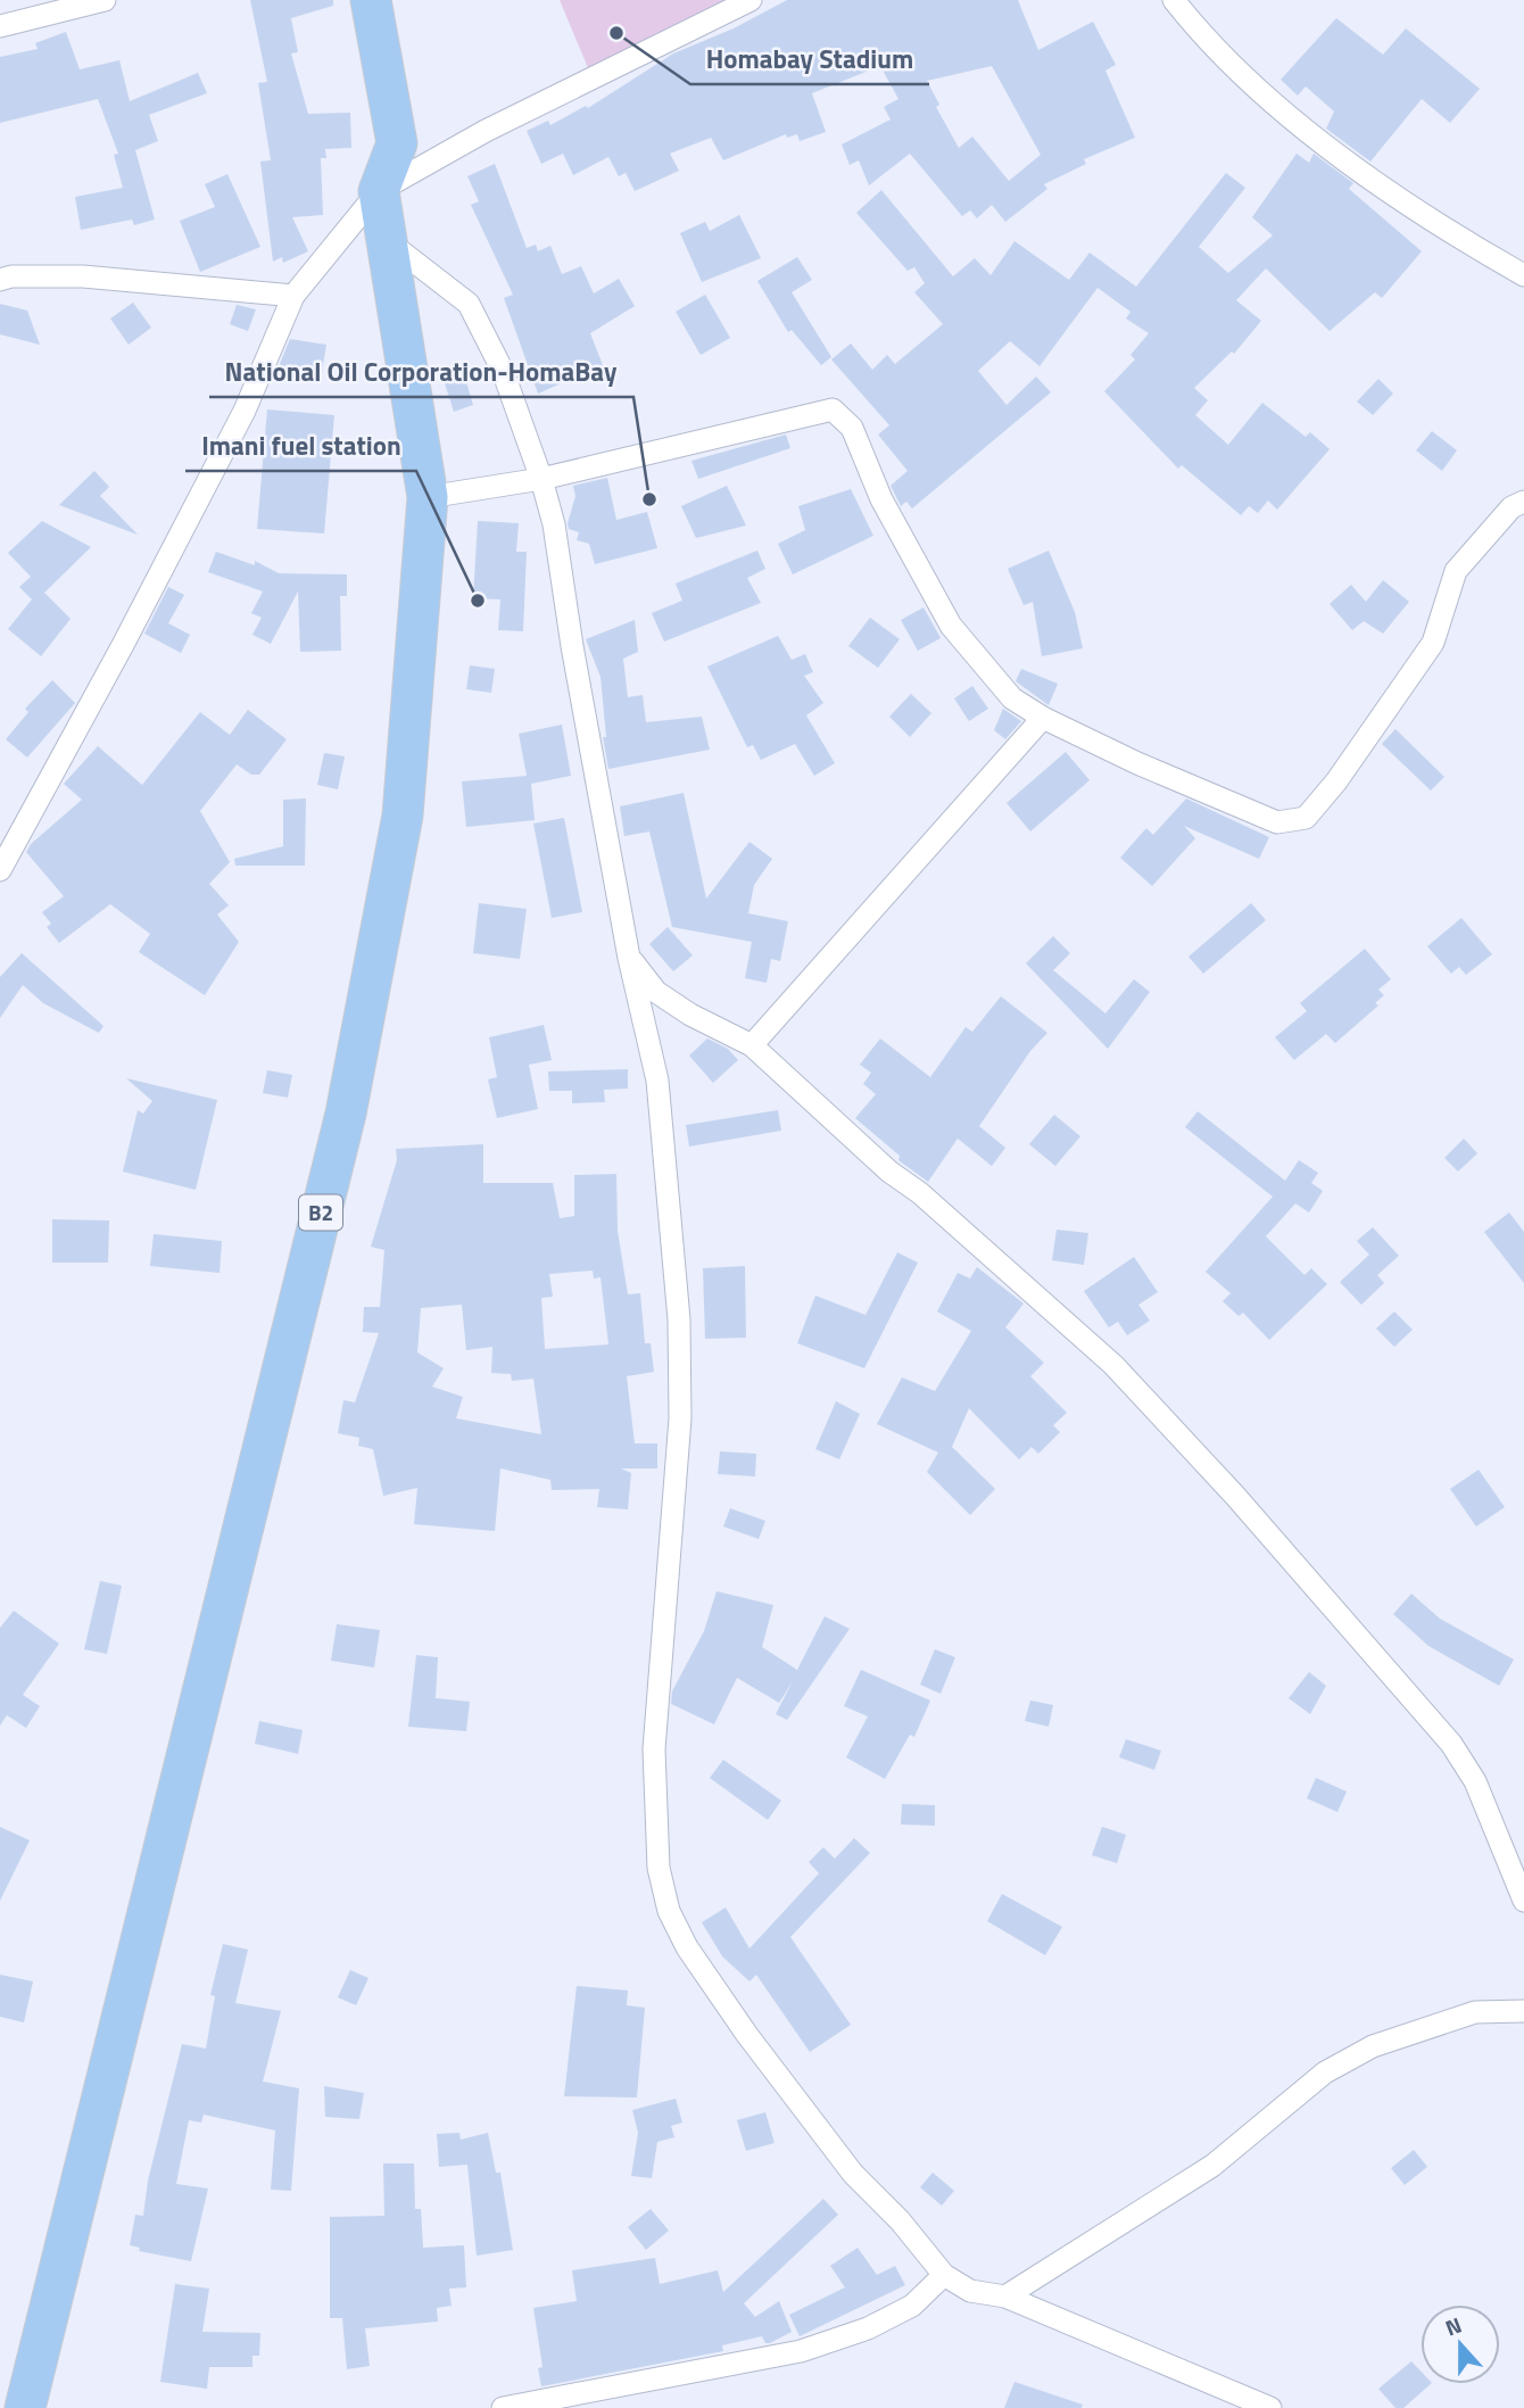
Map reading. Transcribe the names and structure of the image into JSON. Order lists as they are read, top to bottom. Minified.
{"streets":{"highway":["B2"]},"places":["Homabay Stadium","National Oil Corporation-HomaBay","Imani fuel station"],"north":"top"}
